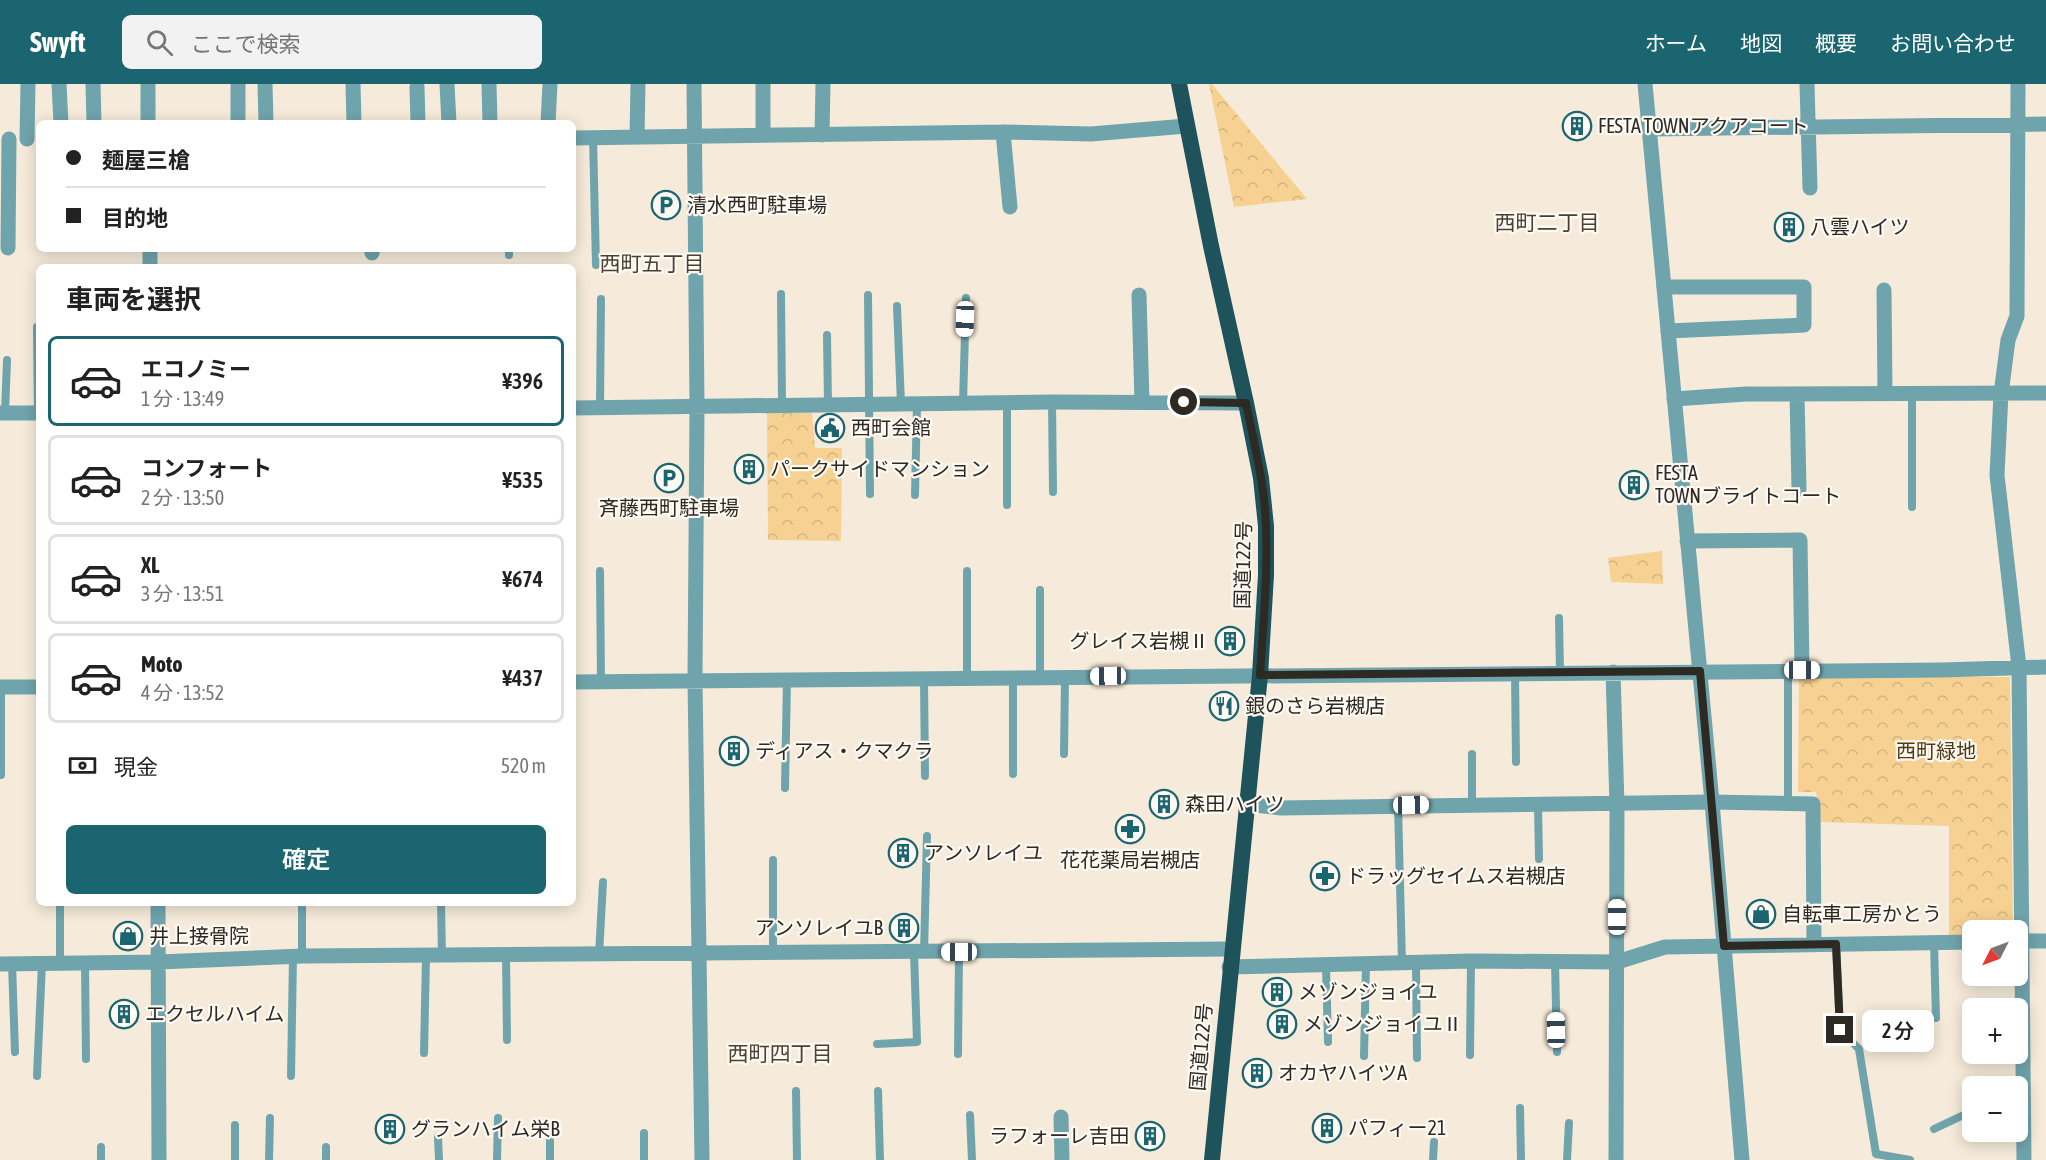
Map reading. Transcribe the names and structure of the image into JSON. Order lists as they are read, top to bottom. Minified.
{"streets":{"highway":["国道122号"]},"districts":["西町二丁目","西町五丁目","西町四丁目"],"parks":["西町緑地"],"places":{"building":["FESTA TOWNアクアコート","八雲ハイツ","パークサイドマンション","FESTA TOWNブライトコート","グレイス岩槻Ⅱ","ディアス・クマクラ","森田ハイツ","アンソレイユ","アンソレイユB","メゾンジョイユ","エクセルハイム","メゾンジョイユⅡ","オカヤハイツA","パフィー21","グランハイム栄B","ラフォーレ吉田"],"parking":["清水西町駐車場","斉藤西町駐車場"],"public building":["西町会館"],"restaurant":["銀のさら岩槻店"],"pharmacy":["花花薬局岩槻店","ドラッグセイムス岩槻店"],"shop":["自転車工房かとう","井上接骨院"]},"north":"bottom left","page":{"header":"Swyft","search":"ここで検索","nav":["ホーム","地図","概要","お問い合わせ"],"banner":["麺屋三槍","目的地"],"heading":"車両を選択","list":[{"name":"エコノミー","note":"1 分 · 13:49","value":"¥396"},{"name":"コンフォート","note":"2 分 · 13:50","value":"¥535"},{"name":"XL","note":"3 分 · 13:51","value":"¥674"},{"name":"Moto","note":"4 分 · 13:52","value":"¥437"}],"pay":["現金","520 m"],"buttons":"確定","map_buttons":["+","−"],"bubble":"2 分"}}
